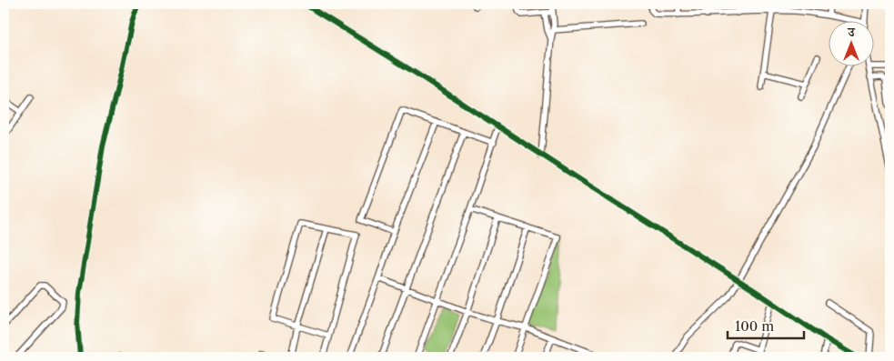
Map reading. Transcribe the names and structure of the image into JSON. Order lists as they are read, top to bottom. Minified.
{"scale_bar":"100 m","north":"top"}
